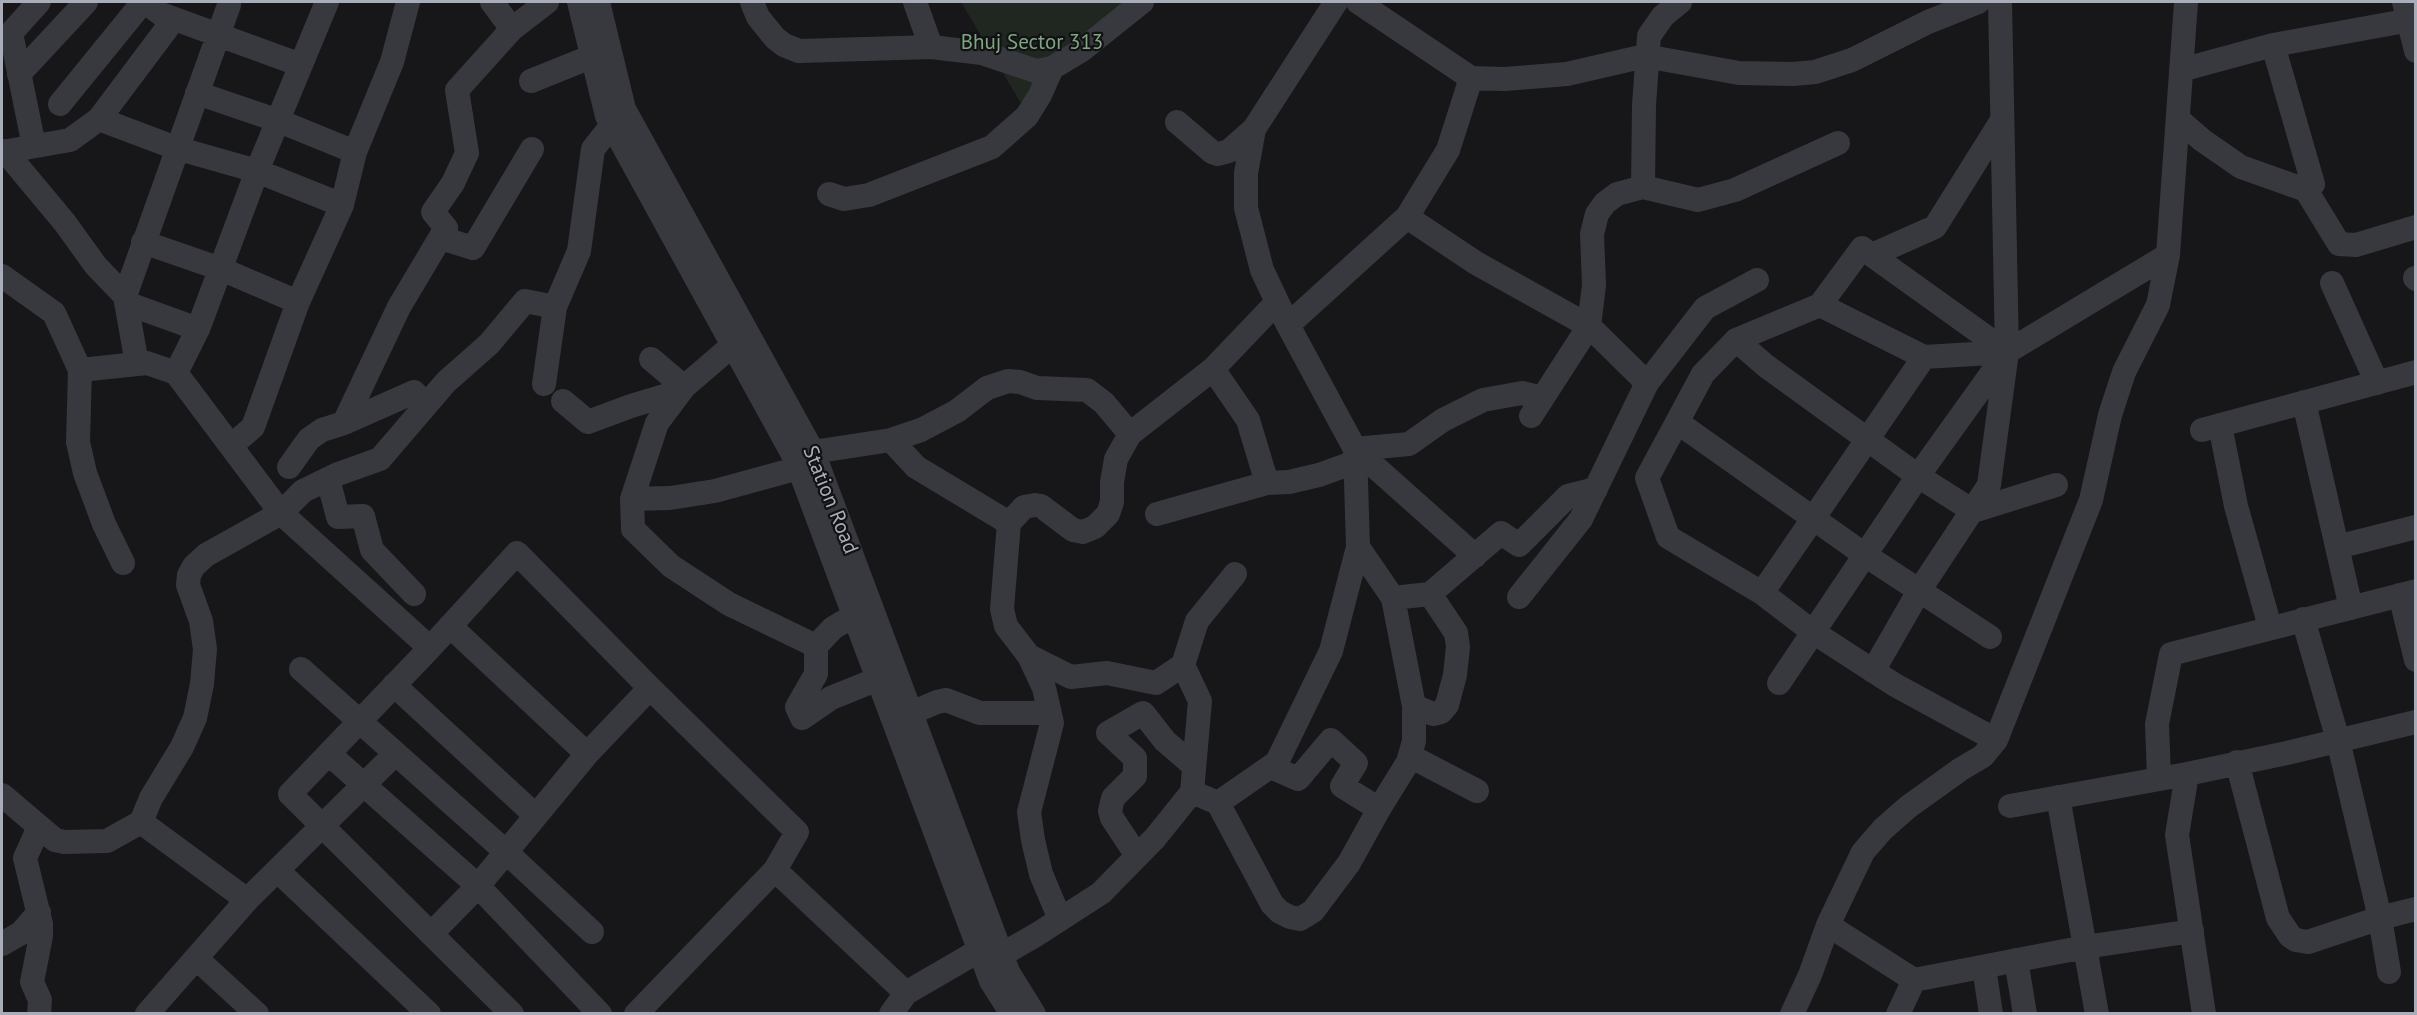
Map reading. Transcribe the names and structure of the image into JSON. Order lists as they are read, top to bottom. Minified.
{"streets":{"street":["Station Road"]},"parks":["Bhuj Sector 313"]}
